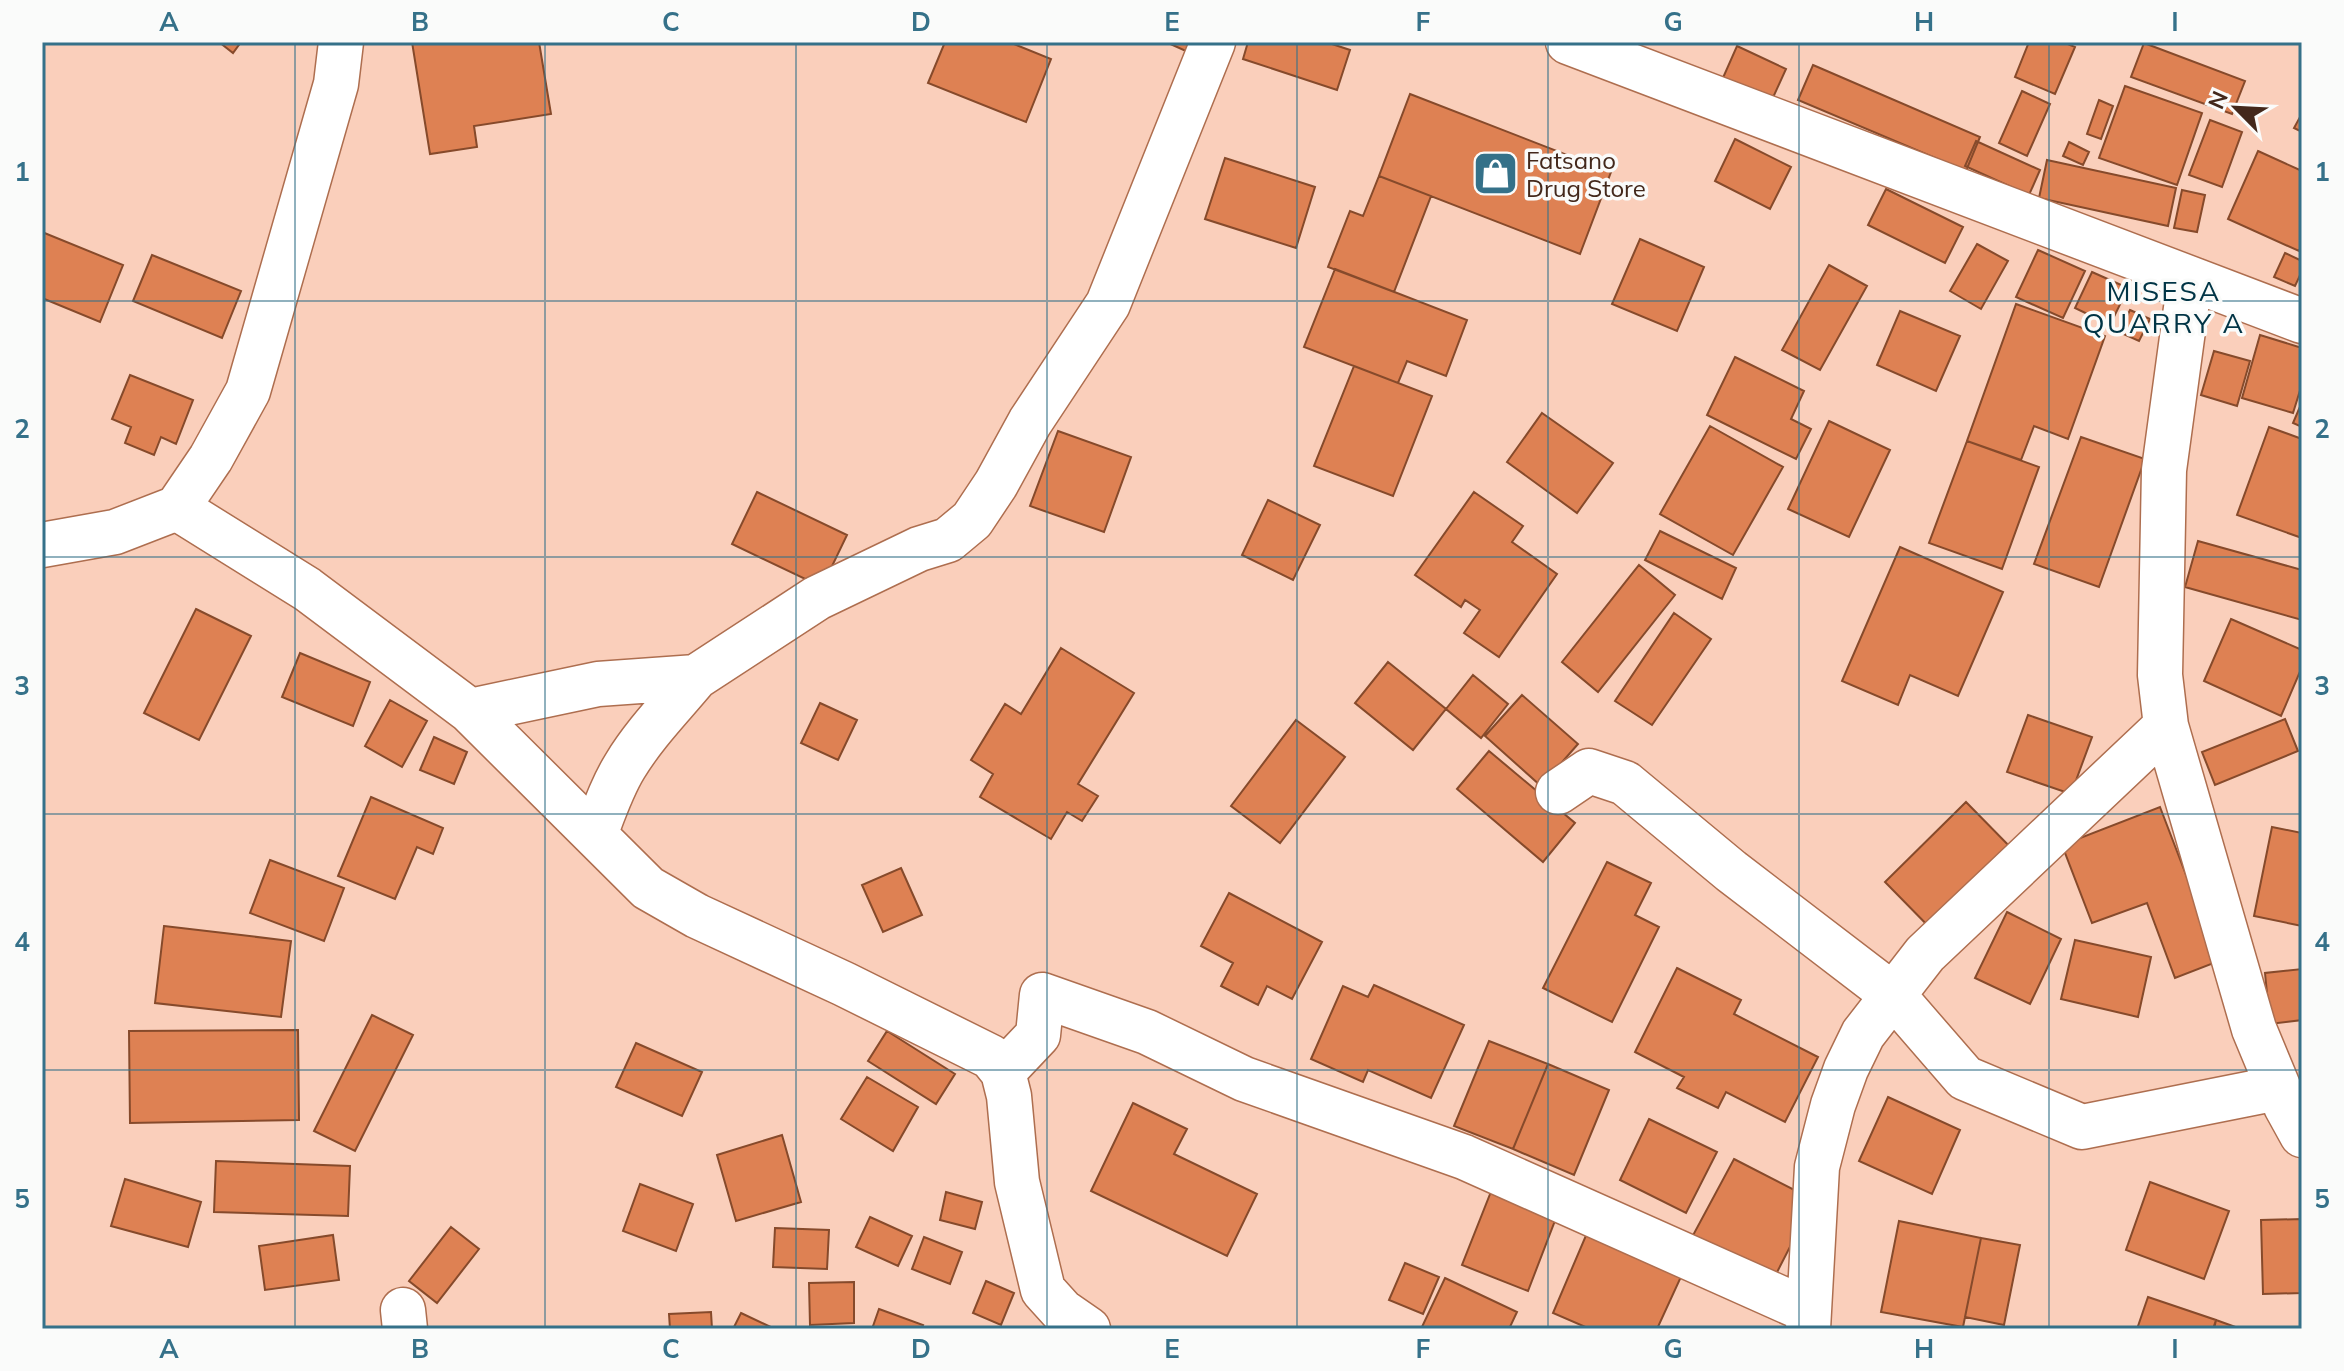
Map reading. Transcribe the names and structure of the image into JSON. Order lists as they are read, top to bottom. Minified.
{"districts":["MISESA QUARRY A"],"places":{"shop":["Fatsano Drug Store"]},"north":"top left","grid":{"columns":["A","B","C","D","E","F","G","H","I"],"rows":["1","2","3","4","5"]}}
